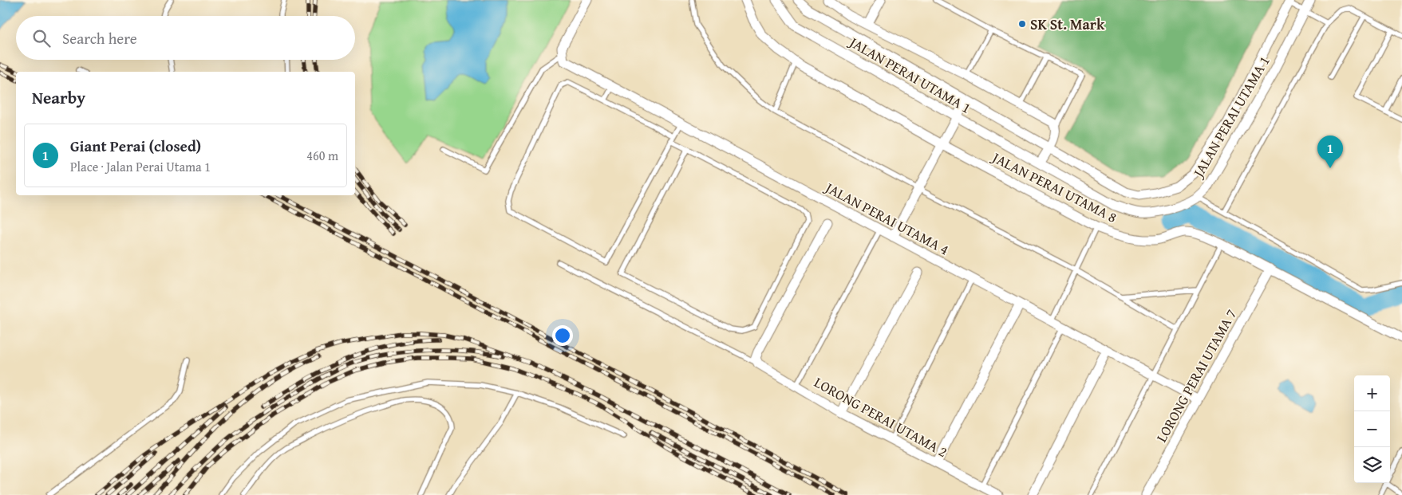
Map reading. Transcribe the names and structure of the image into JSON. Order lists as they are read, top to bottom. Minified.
{"streets":{"street":["JALAN PERAI UTAMA 1","JALAN PERAI UTAMA 8","JALAN PERAI UTAMA 4","LORONG PERAI UTAMA 7","LORONG PERAI UTAMA 2"]},"crossings":[["JALAN PERAI UTAMA 8","LORONG PERAI UTAMA 7"],["JALAN PERAI UTAMA 4","LORONG PERAI UTAMA 7"]],"places":["SK St. Mark"],"page":{"search":"Search here","heading":"Nearby","list":[{"mark":"1","name":"Giant Perai (closed)","note":"Place · Jalan Perai Utama 1","value":"460 m"}],"pins":"1","map_buttons":["+","−"]}}
